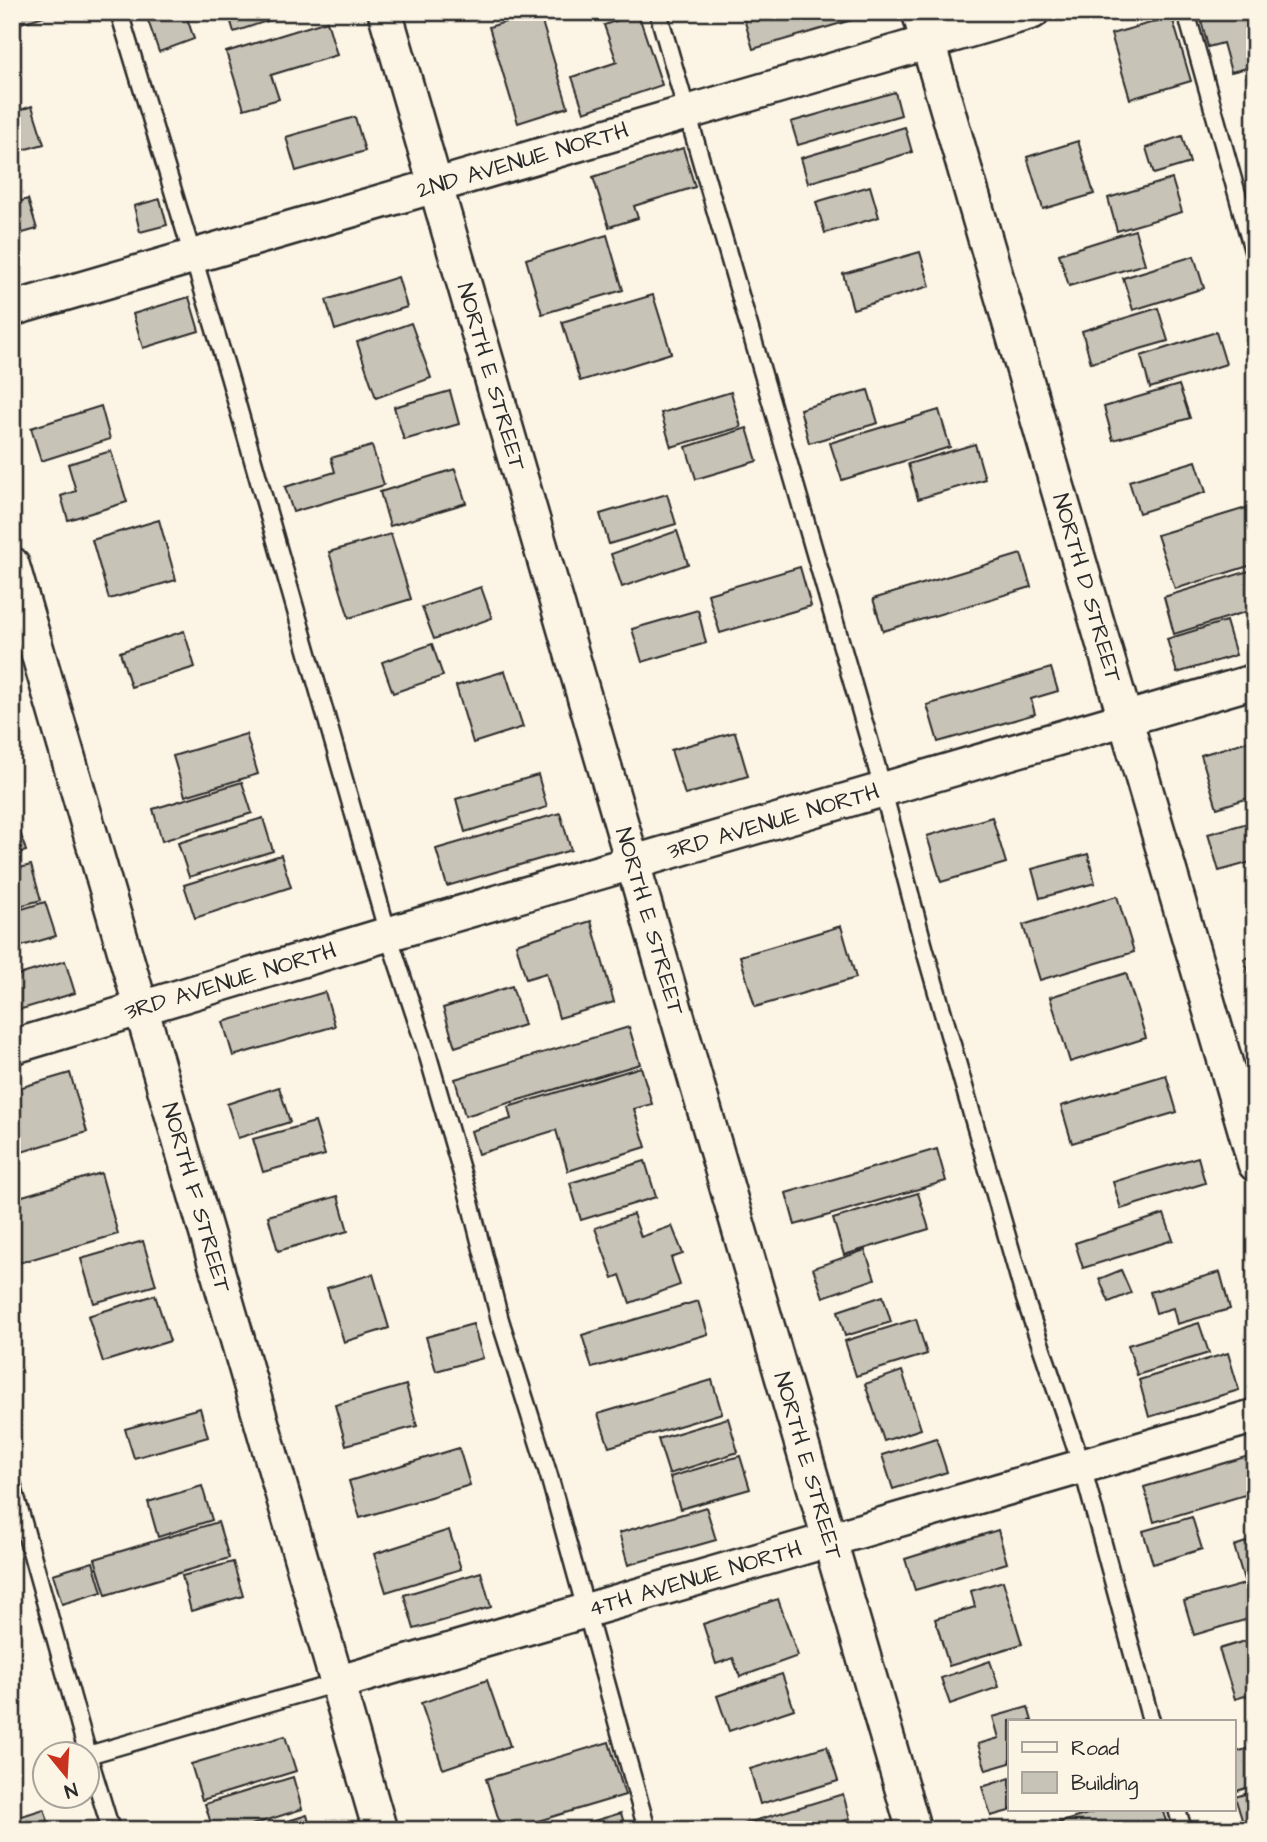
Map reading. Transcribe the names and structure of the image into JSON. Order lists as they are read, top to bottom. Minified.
{"streets":{"street":["2ND AVENUE NORTH","NORTH E STREET","NORTH D STREET","3RD AVENUE NORTH","NORTH F STREET","4TH AVENUE NORTH"]},"crossings":[["2ND AVENUE NORTH","NORTH E STREET"],["2ND AVENUE NORTH","NORTH D STREET"],["NORTH E STREET","3RD AVENUE NORTH"],["NORTH E STREET","4TH AVENUE NORTH"],["NORTH D STREET","3RD AVENUE NORTH"],["3RD AVENUE NORTH","NORTH F STREET"],["NORTH F STREET","4TH AVENUE NORTH"]],"legend":["Road","Building"],"north":"bottom"}
